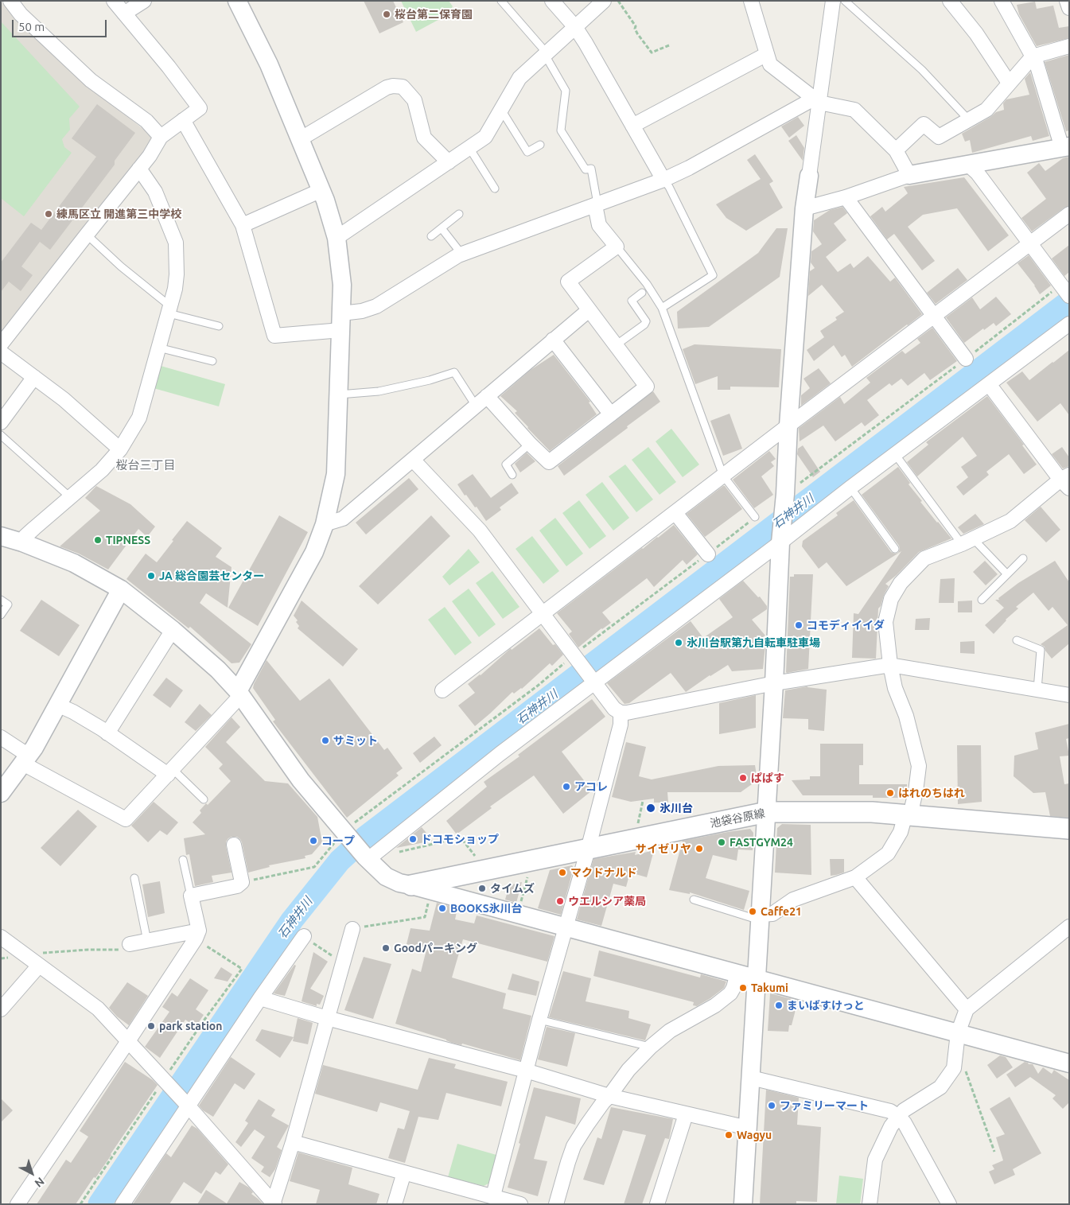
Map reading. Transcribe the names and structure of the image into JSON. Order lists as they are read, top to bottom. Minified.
{"streets":{"main road":["池袋谷原線"]},"districts":["桜台三丁目"],"water":["石神井川"],"places":["桜台第二保育園","練馬区立 開進第三中学校","TIPNESS","JA 総合園芸センター","コモディイイダ","氷川台駅第九自転車駐車場","サミット","ぱぱす","アコレ","はれのちはれ","氷川台","ドコモショップ","コープ","FASTGYM24","サイゼリヤ","マクドナルド","タイムズ","ウエルシア薬局","BOOKS氷川台","Caffe21","Goodパーキング","Takumi","まいばすけっと","park station","ファミリーマート","Wagyu"],"scale_bar":"50 m","north":"bottom right"}
